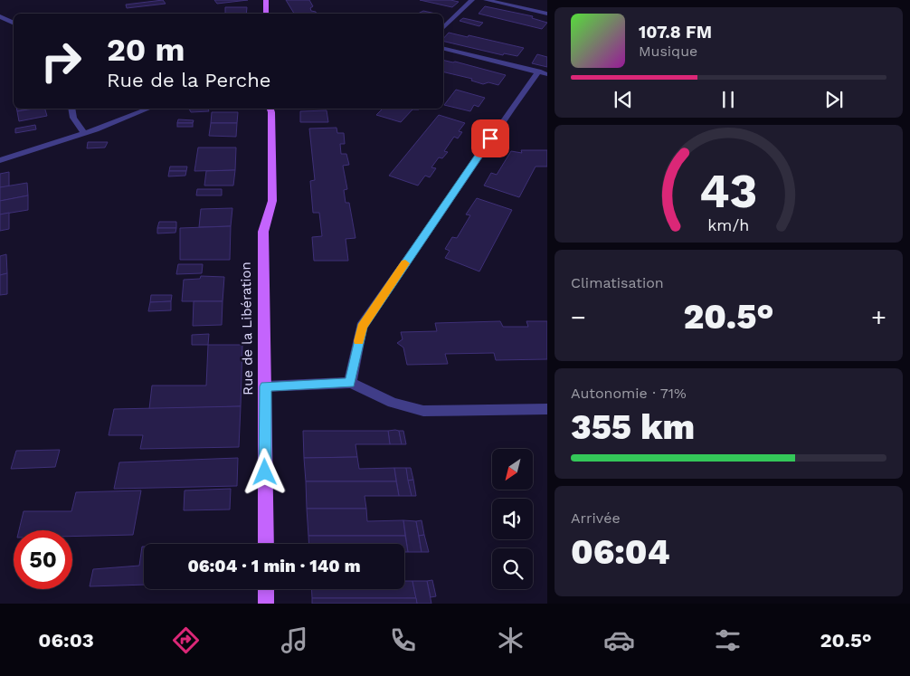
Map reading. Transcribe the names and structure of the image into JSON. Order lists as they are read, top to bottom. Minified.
{"streets":{"main road":["Rue de la Libération"]},"north":"bottom left","page":{"turn":["20 m","Rue de la Perche"],"song":["107.8 FM","Musique"],"tile":["Climatisation",["Autonomie · 71%","355 km"],["Arrivée","06:04"]],"heat":["−","20.5°","+"],"limit":"50","trip":"06:04 · 1 min · 140 m","tabs":["06:03","20.5°"],"gauge":["43","km/h"]}}
